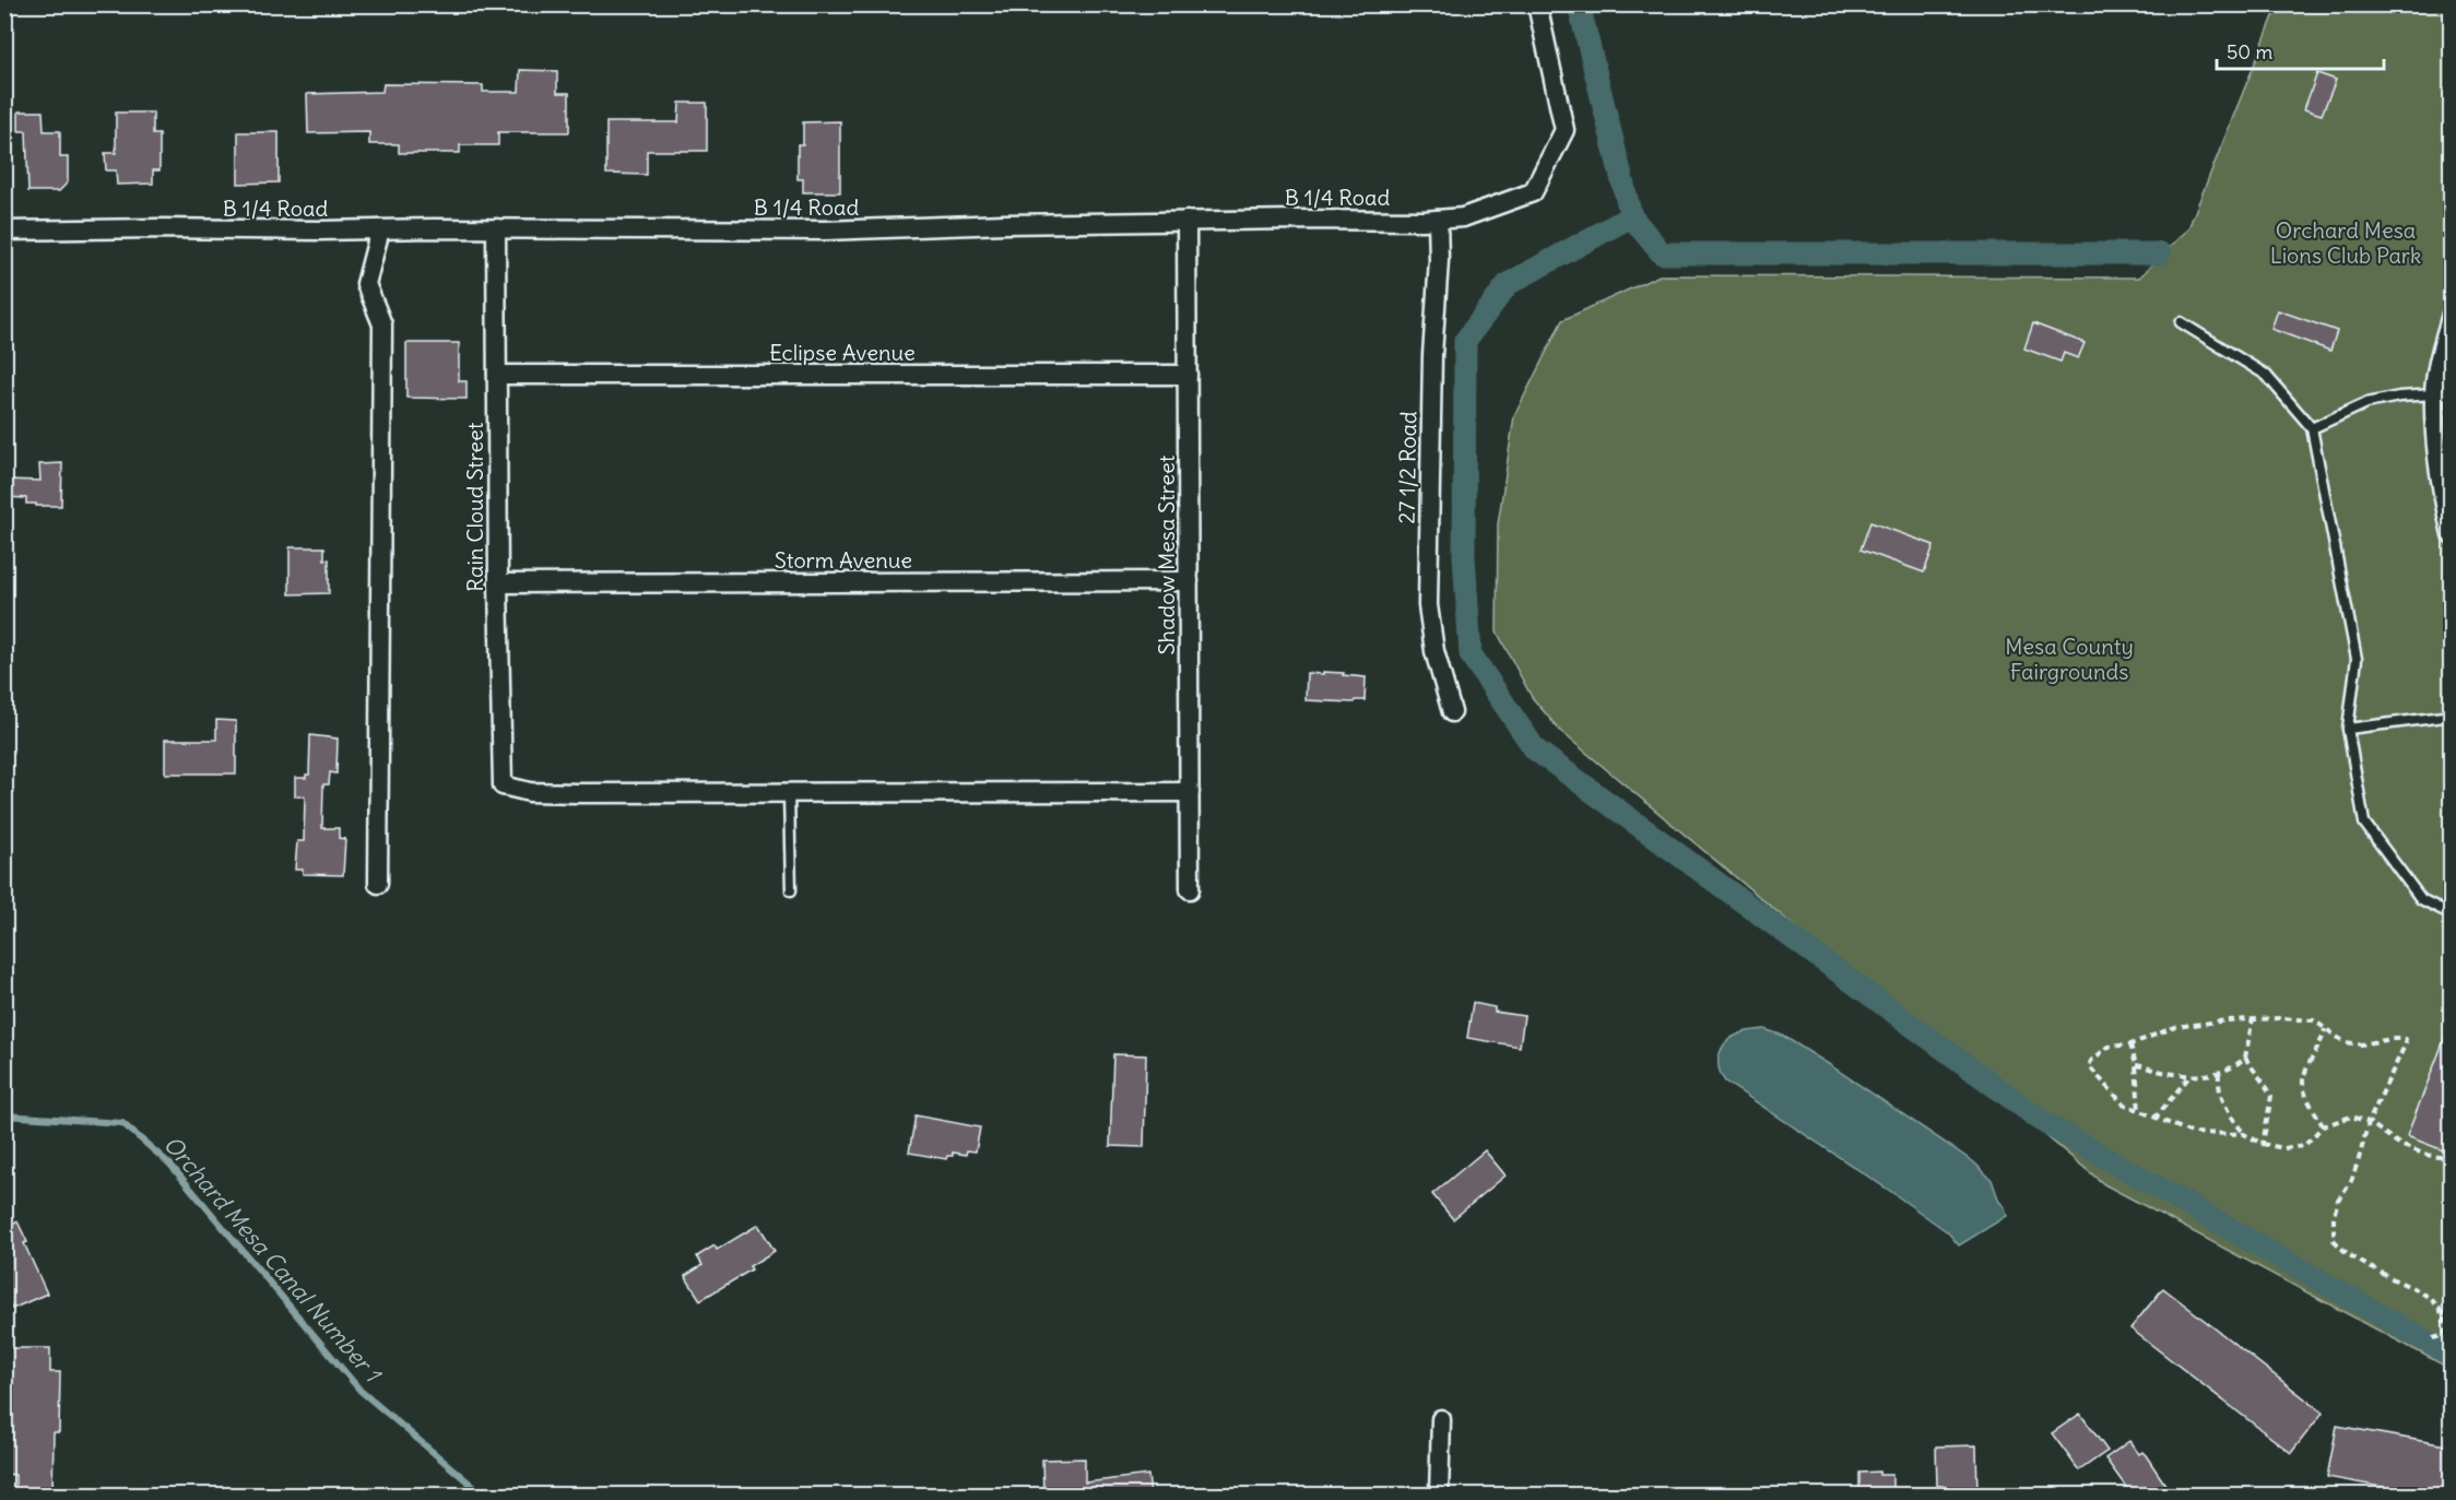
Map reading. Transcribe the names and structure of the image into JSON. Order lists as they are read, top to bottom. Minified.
{"streets":{"street":["B 1/4 Road","Eclipse Avenue","27 1/2 Road","Rain Cloud Street","Shadow Mesa Street","Storm Avenue"]},"crossings":[["B 1/4 Road","27 1/2 Road"],["B 1/4 Road","Rain Cloud Street"],["B 1/4 Road","Shadow Mesa Street"],["Eclipse Avenue","Rain Cloud Street"],["Eclipse Avenue","Shadow Mesa Street"],["Rain Cloud Street","Storm Avenue"],["Shadow Mesa Street","Storm Avenue"]],"water":["Orchard Mesa Canal Number 1"],"parks":["Orchard Mesa Lions Club Park","Mesa County Fairgrounds"],"scale_bar":"50 m"}
